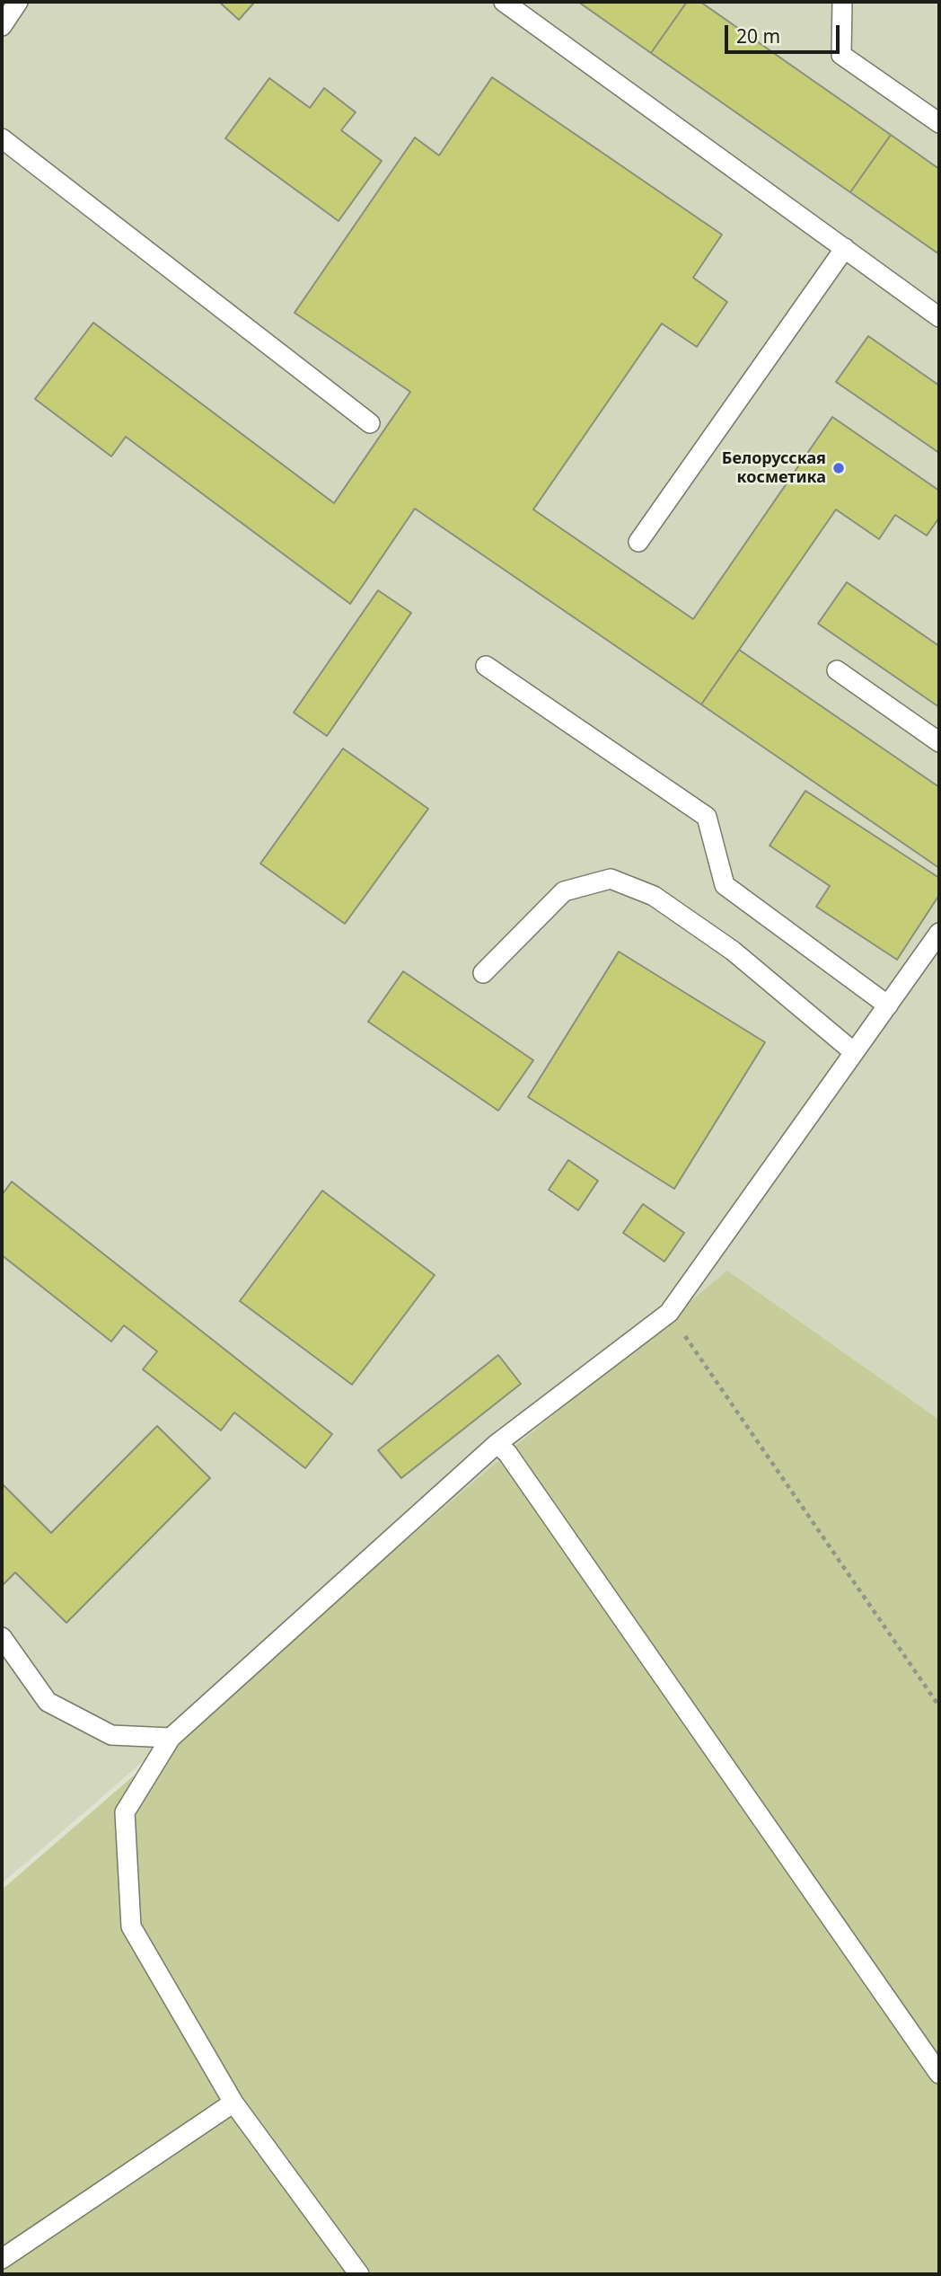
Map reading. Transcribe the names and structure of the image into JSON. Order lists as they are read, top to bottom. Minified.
{"places":["Белорусская косметика"],"scale_bar":"20 m"}
